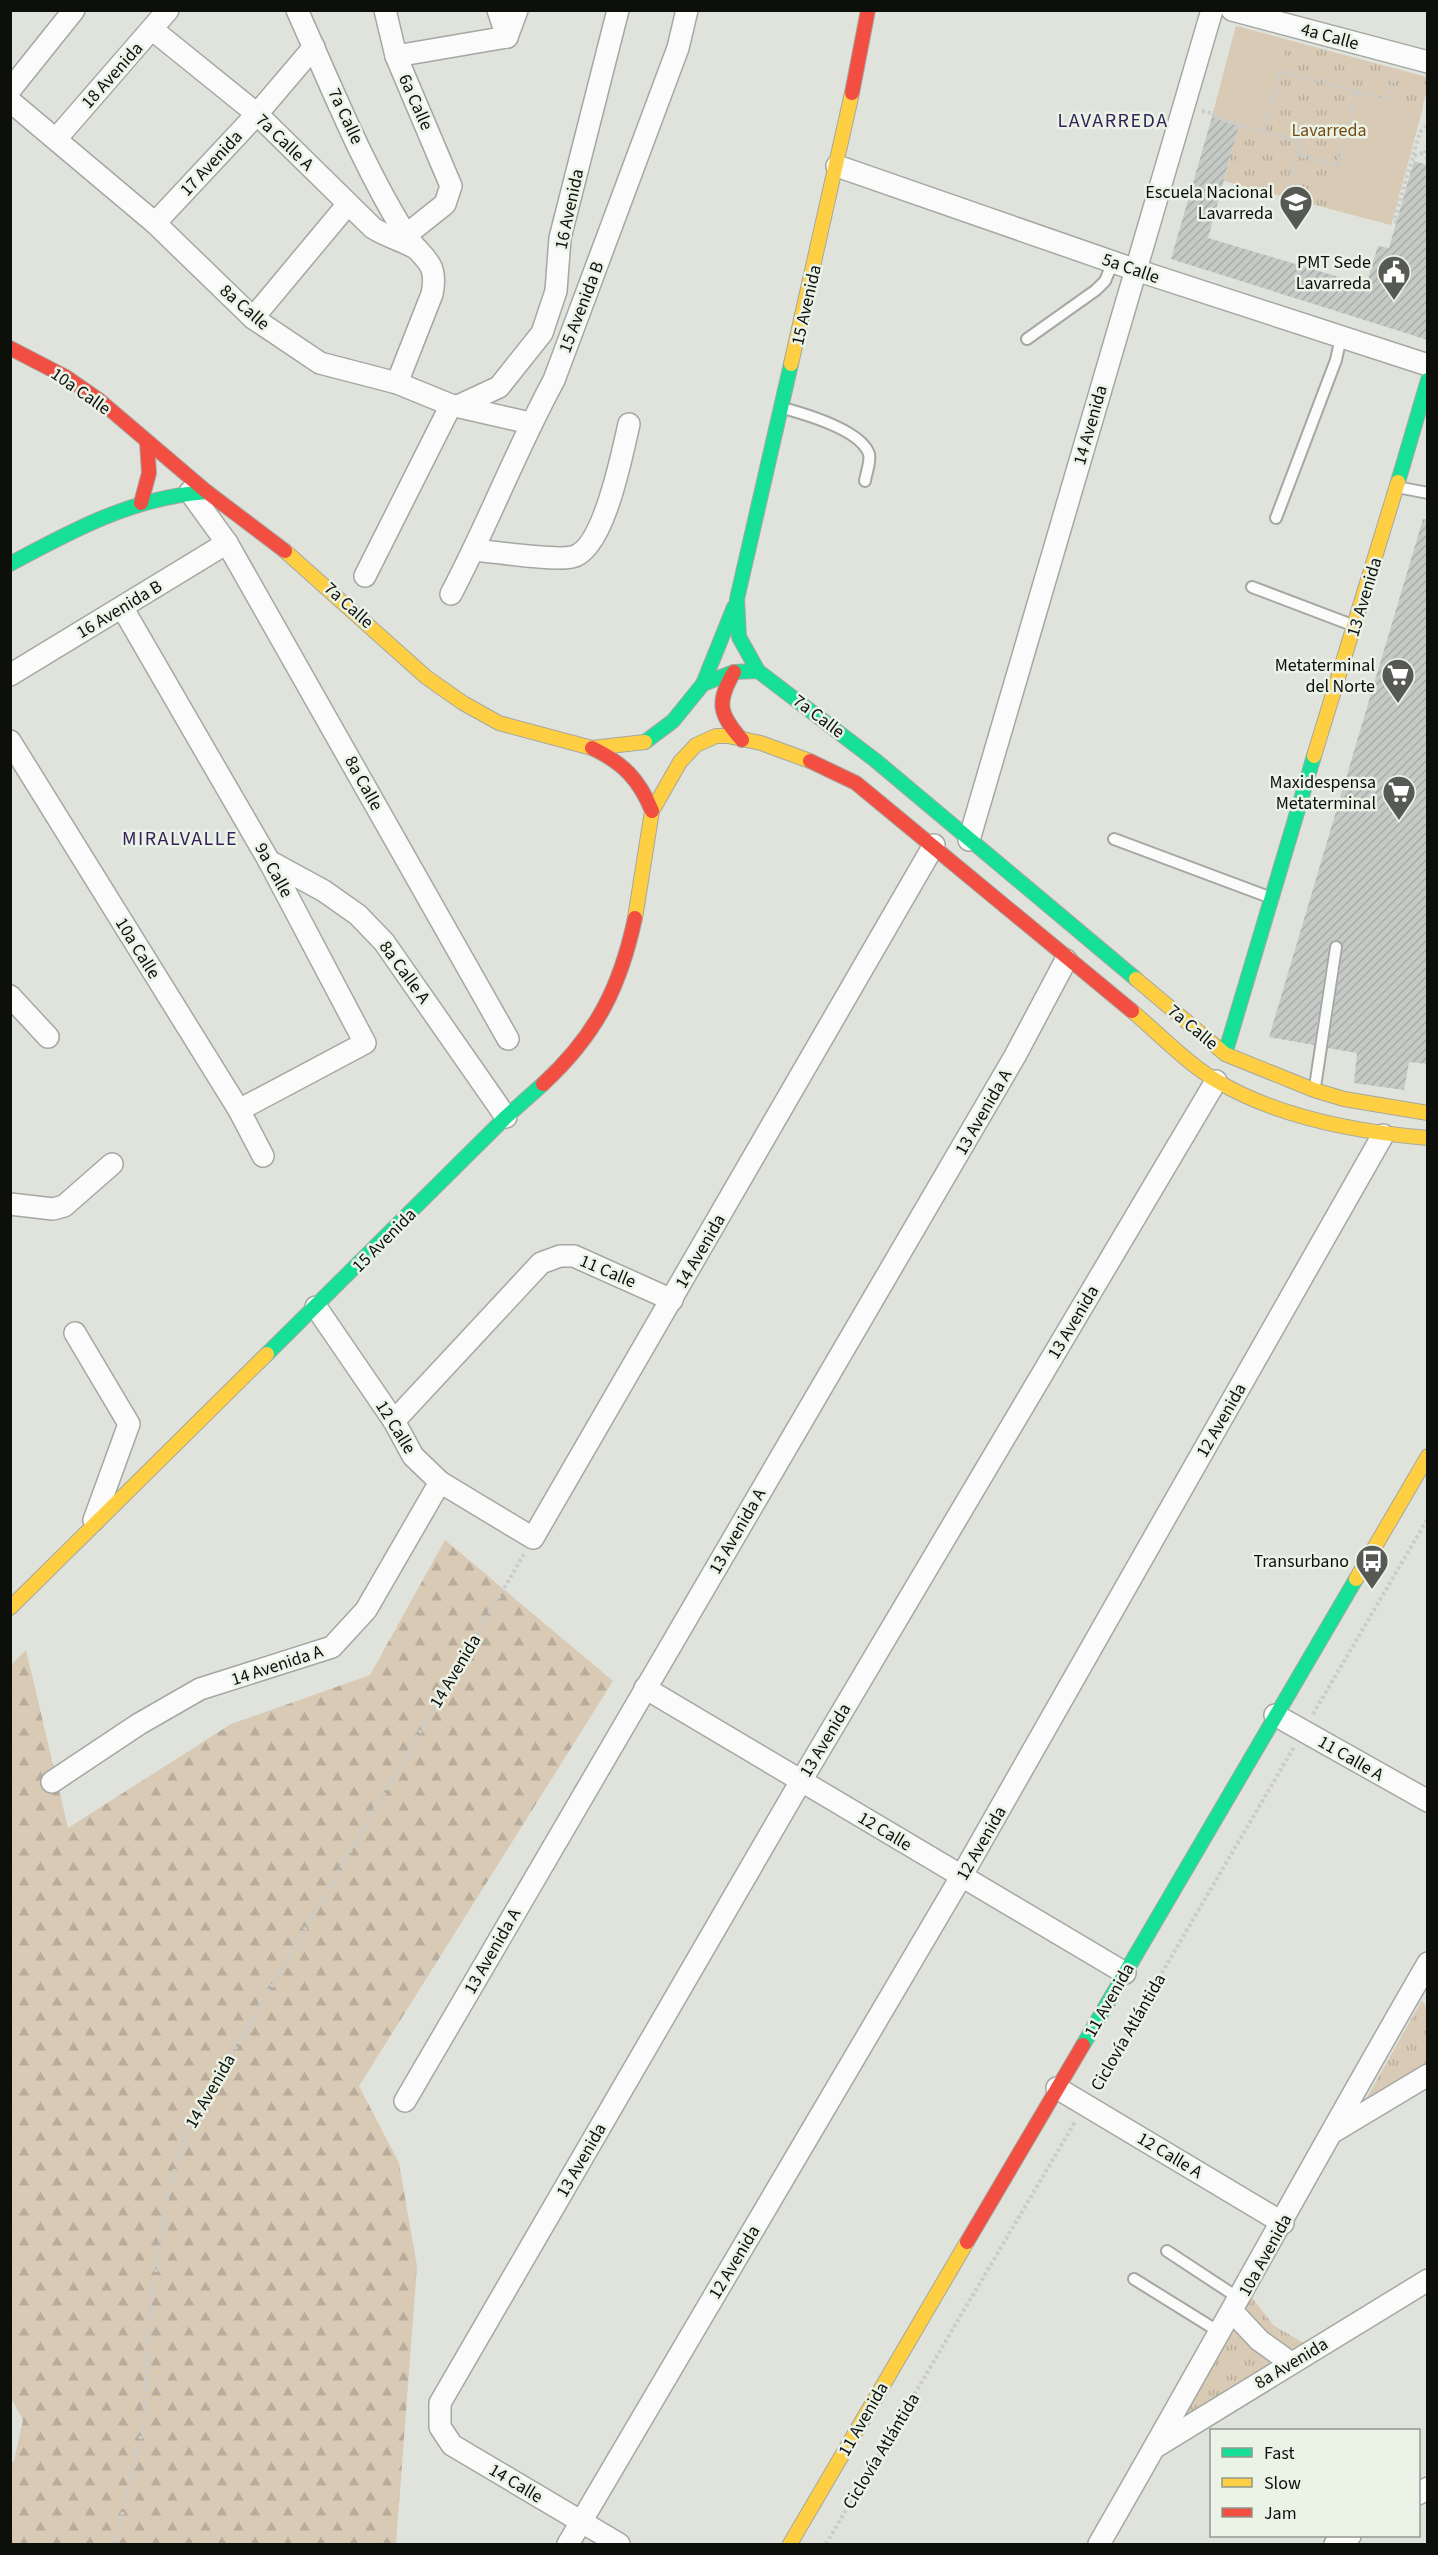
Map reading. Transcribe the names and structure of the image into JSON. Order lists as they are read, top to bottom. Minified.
{"streets":{"main road":["7a Calle","15 Avenida","10a Calle","13 Avenida","11 Avenida"],"street":["4a Calle","18 Avenida","6a Calle","7a Calle A","17 Avenida","16 Avenida","5a Calle","8a Calle","15 Avenida B","14 Avenida","16 Avenida B","9a Calle","8a Calle A","13 Avenida A","11 Calle","12 Avenida","12 Calle","14 Avenida A","11 Calle A","12 Calle A","10a Avenida","8a Avenida","14 Calle"],"path":["Ciclovía Atlántida"]},"crossings":[["18 Avenida","7a Calle A"],["18 Avenida","8a Calle"],["6a Calle","7a Calle"],["6a Calle","7a Calle A"],["7a Calle","7a Calle A"],["7a Calle","17 Avenida"],["7a Calle","15 Avenida"],["7a Calle","8a Calle"],["7a Calle","10a Calle"],["7a Calle","14 Avenida"],["7a Calle","13 Avenida"],["7a Calle","13 Avenida A"],["7a Calle","12 Avenida"],["7a Calle A","17 Avenida"],["17 Avenida","8a Calle"],["16 Avenida","8a Calle"],["5a Calle","15 Avenida"],["5a Calle","14 Avenida"],["15 Avenida","8a Calle A"],["15 Avenida","12 Calle"],["8a Calle","15 Avenida B"],["8a Calle","10a Calle"],["8a Calle","16 Avenida B"],["10a Calle","9a Calle"],["14 Avenida","11 Calle"],["14 Avenida","12 Calle"],["13 Avenida","12 Calle"],["13 Avenida","14 Calle"],["16 Avenida B","9a Calle"],["9a Calle","8a Calle A"],["13 Avenida A","12 Calle"],["11 Calle","12 Calle"],["12 Avenida","12 Calle"],["12 Avenida","14 Calle"],["12 Calle","14 Avenida A"],["12 Calle","11 Avenida"],["11 Calle A","11 Avenida"],["11 Calle A","Ciclovía Atlántida"],["11 Avenida","12 Calle A"],["Ciclovía Atlántida","12 Calle A"],["12 Calle A","10a Avenida"],["10a Avenida","8a Avenida"]],"districts":["LAVARREDA","MIRALVALLE"],"parks":["Lavarreda"],"places":{"school or university":["Escuela Nacional Lavarreda"],"public building":["PMT Sede Lavarreda"],"supermarket":["Metaterminal del Norte","Maxidespensa Metaterminal"],"bus stop":["Transurbano"]},"legend":["Fast","Slow","Jam"]}
